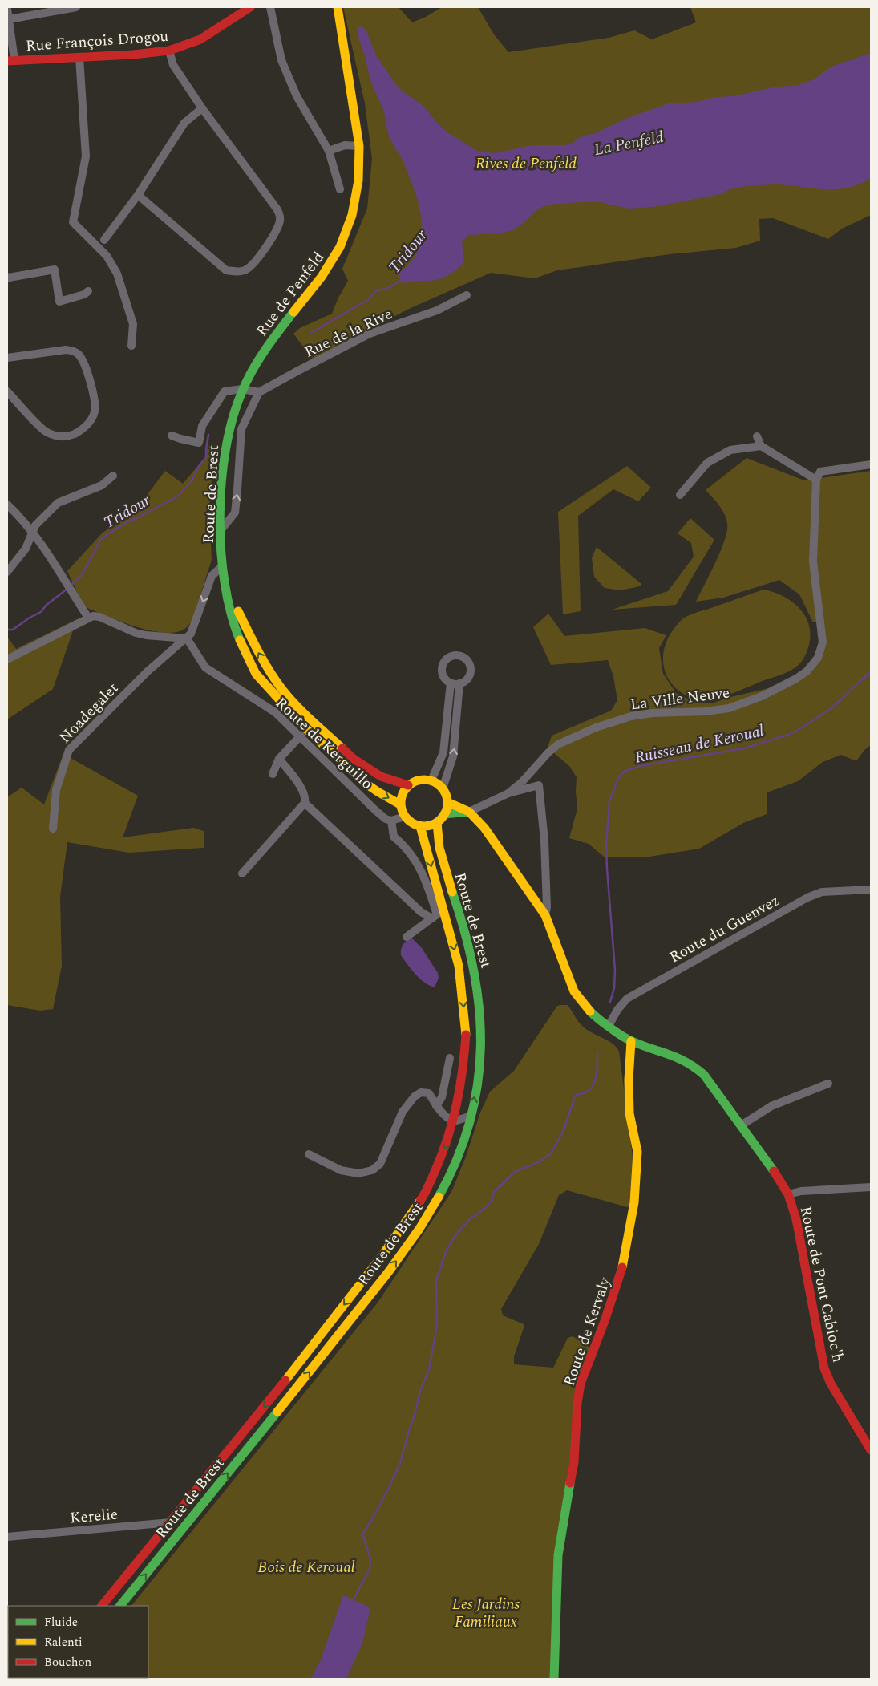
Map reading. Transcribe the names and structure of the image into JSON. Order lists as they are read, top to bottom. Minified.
{"streets":{"main road":["Rue François Drogou","Rue de Penfeld","Route de Brest","Route de Pont Cabioc'h","Route de Kervaly"],"street":["Rue de la Rive","La Ville Neuve","Noadegalet","Route de Kerguillo","Route du Guenvez","Kerelie"]},"crossings":[["Rue de Penfeld","Route de Brest"],["Route de Brest","Route de Pont Cabioc'h"],["Route de Brest","Kerelie"],["Noadegalet","Route de Kerguillo"],["Route du Guenvez","Route de Pont Cabioc'h"],["Route de Pont Cabioc'h","Route de Kervaly"]],"water":["La Penfeld","Tridour","Ruisseau de Keroual"],"parks":["Rives de Penfeld","Bois de Keroual","Les Jardins Familiaux"],"legend":["Fluide","Ralenti","Bouchon"]}
